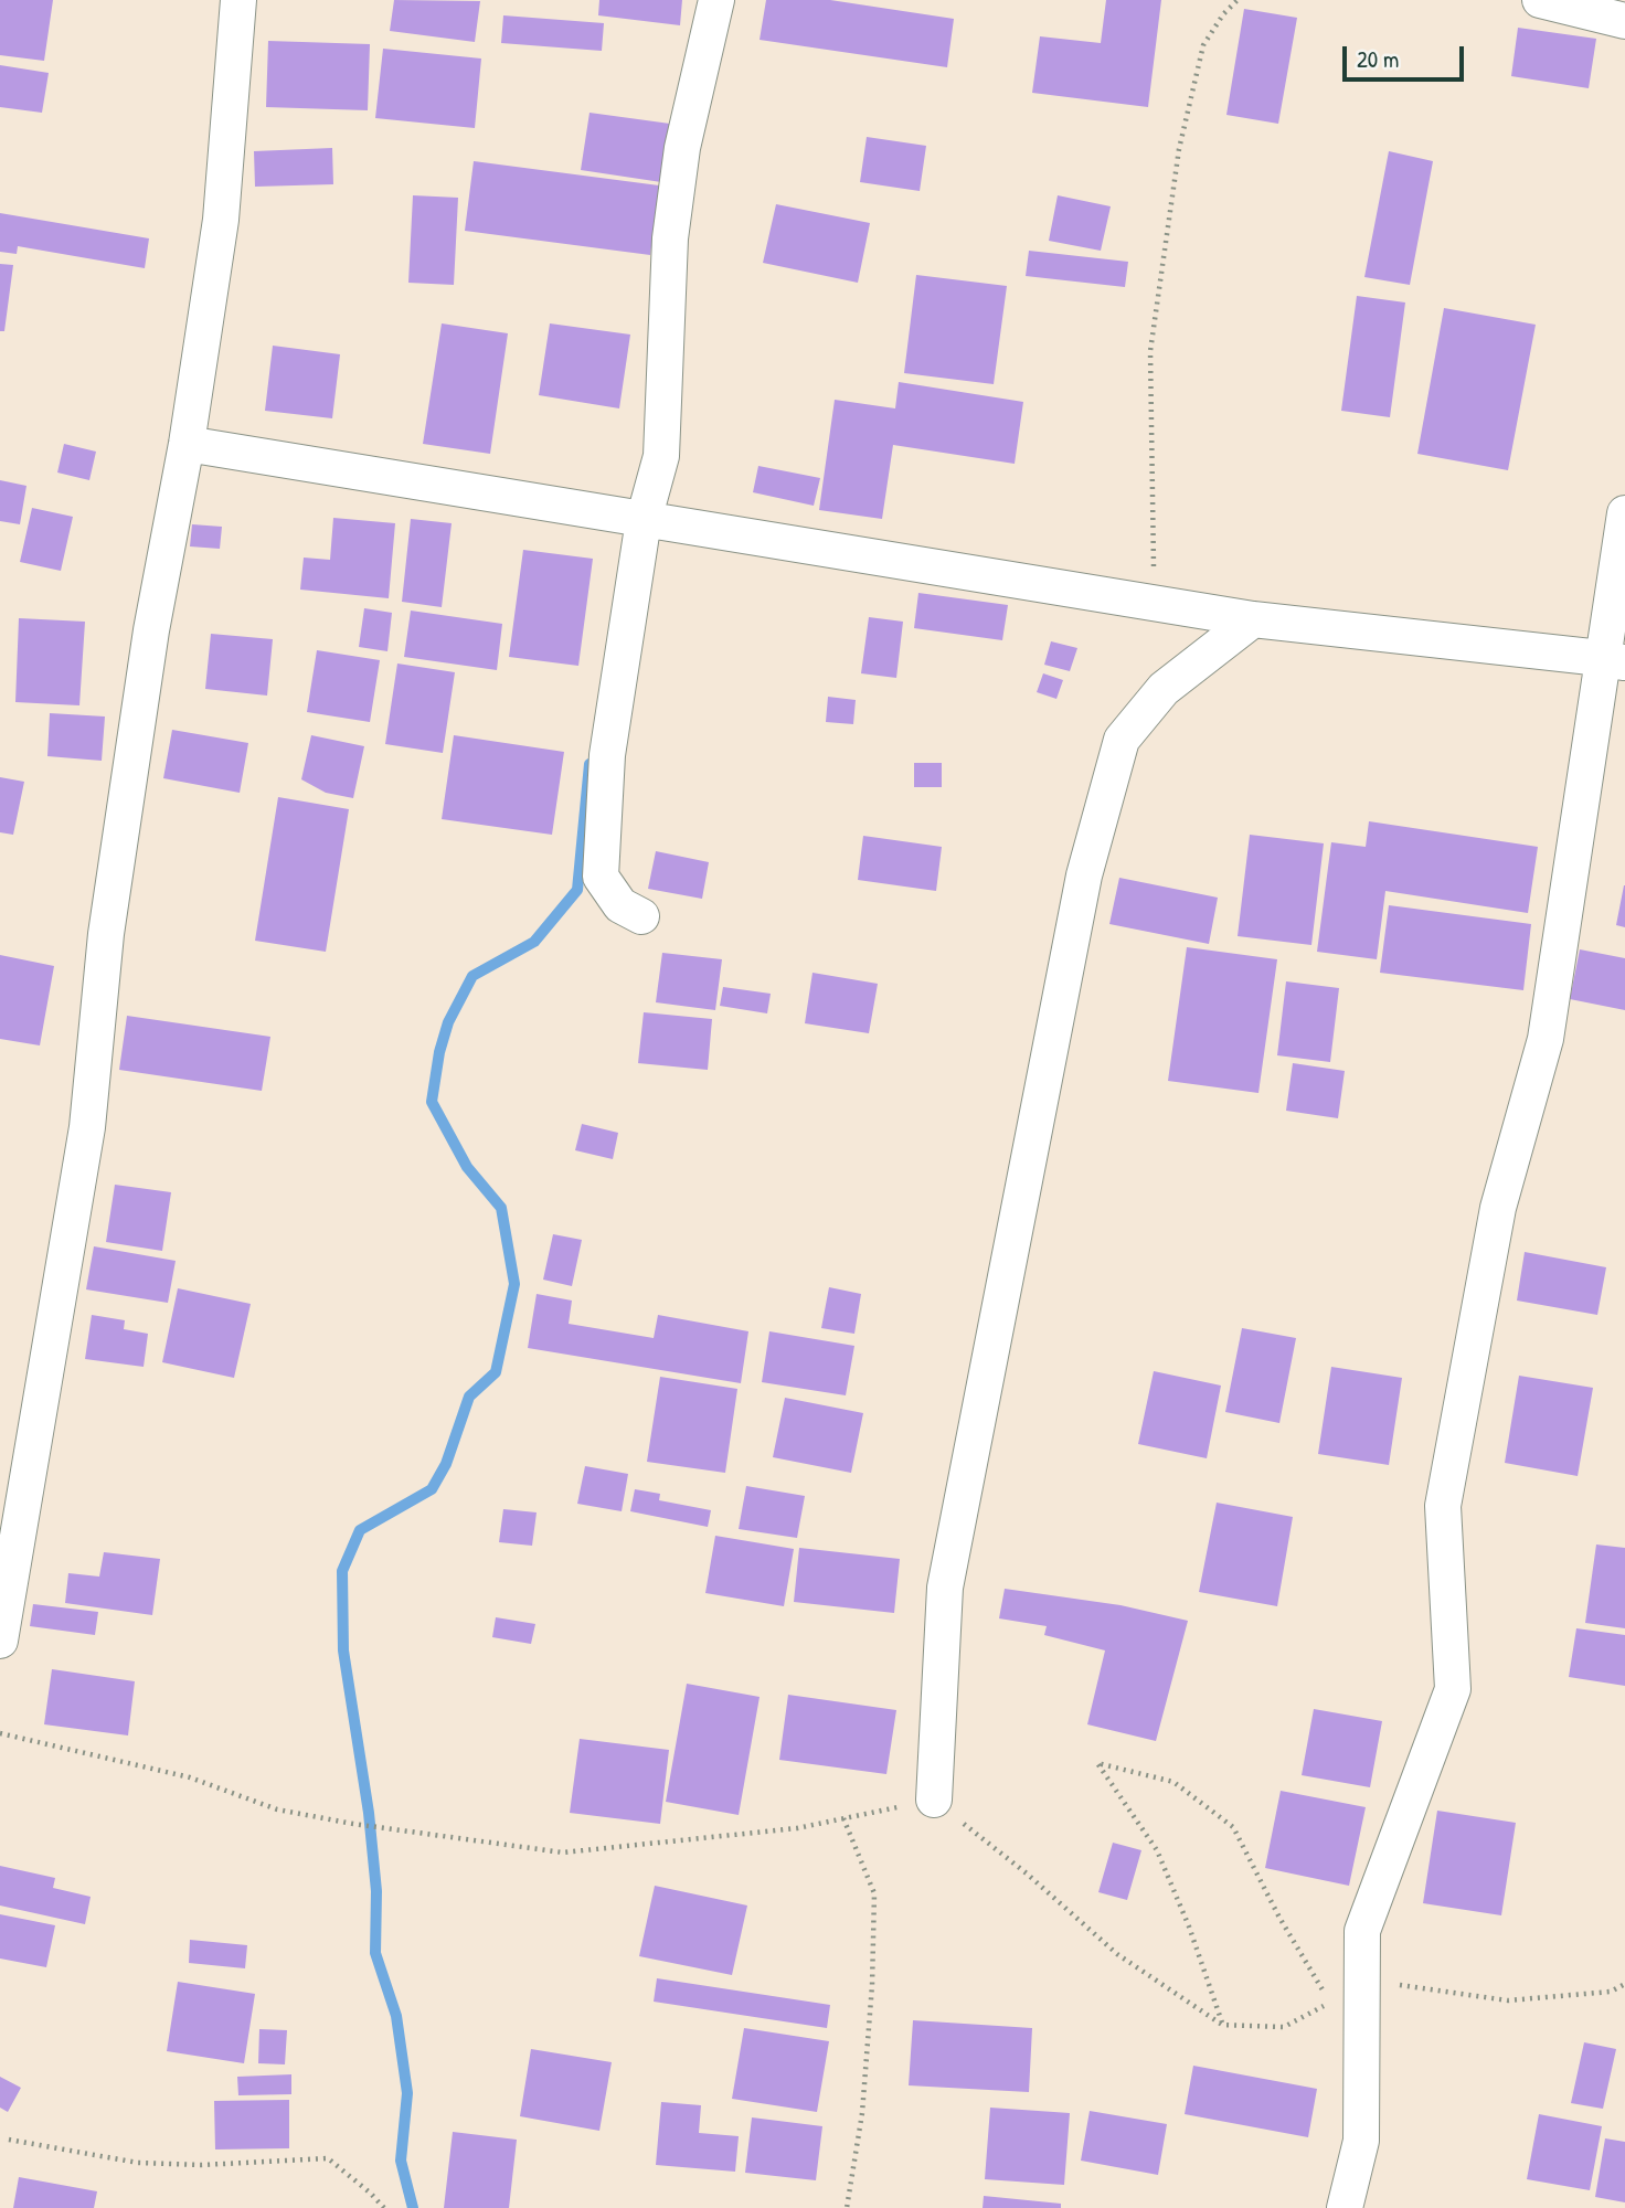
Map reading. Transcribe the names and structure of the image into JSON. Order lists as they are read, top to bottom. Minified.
{"scale_bar":"20 m"}
